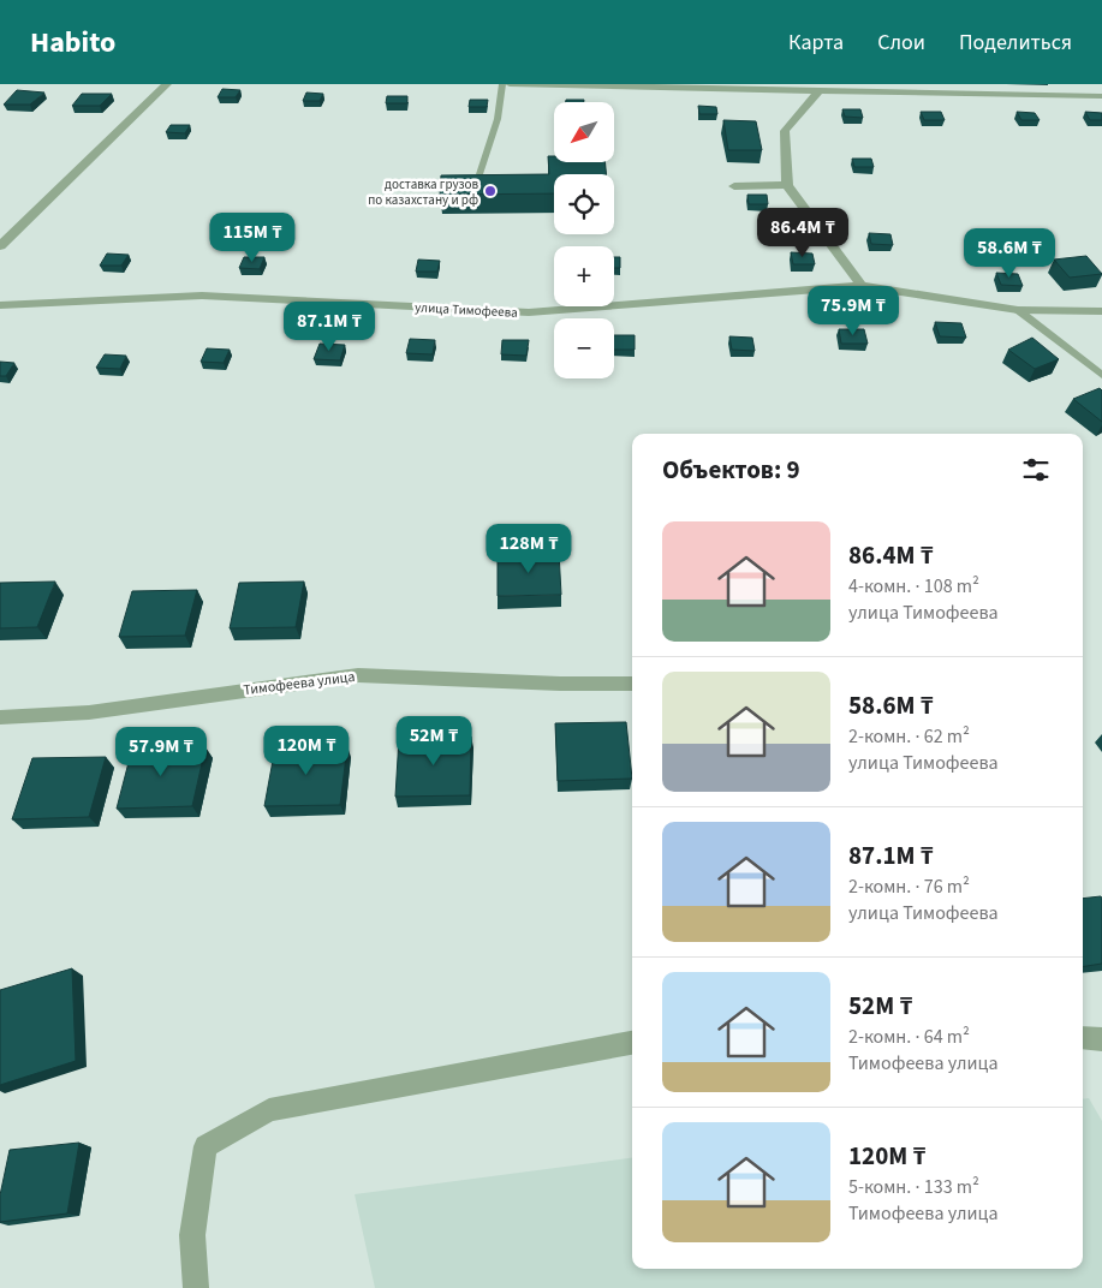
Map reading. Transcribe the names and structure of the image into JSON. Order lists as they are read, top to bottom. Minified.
{"streets":{"street":["улица Тимофеева","Тимофеева улица"]},"places":["доставка грузов по казахстану и рф"],"north":"bottom left","page":{"header":"Habito","nav":["Карта","Слои","Поделиться"],"map_buttons":["+","−"],"price":["86.4M ₸","115M ₸","58.6M ₸","75.9M ₸","87.1M ₸","128M ₸","52M ₸","120M ₸","57.9M ₸"],"heading":"Объектов: 9","list":[{"name":"86.4M ₸","note":"4-комн. · 108 m² · улица Тимофеева"},{"name":"58.6M ₸","note":"2-комн. · 62 m² · улица Тимофеева"},{"name":"87.1M ₸","note":"2-комн. · 76 m² · улица Тимофеева"},{"name":"52M ₸","note":"2-комн. · 64 m² · Тимофеева улица"},{"name":"120M ₸","note":"5-комн. · 133 m² · Тимофеева улица"}]}}
